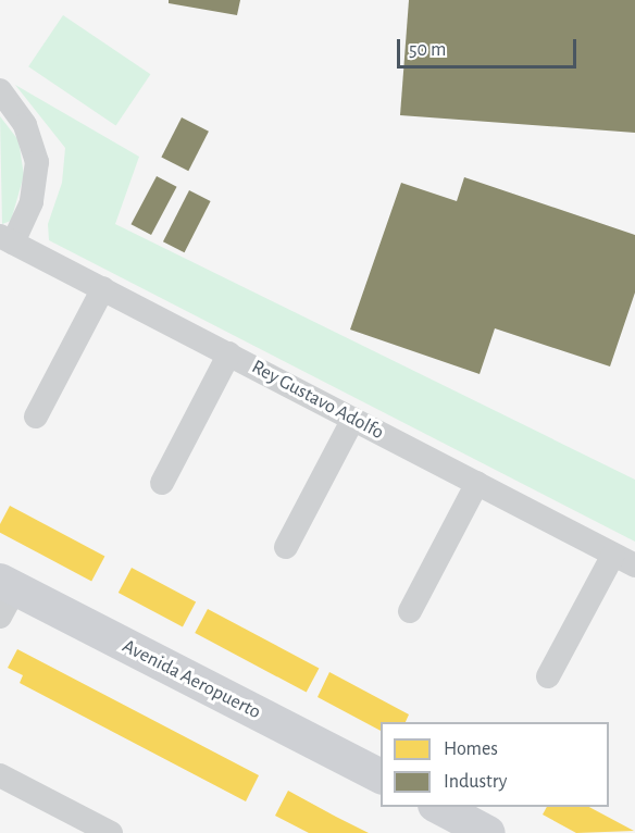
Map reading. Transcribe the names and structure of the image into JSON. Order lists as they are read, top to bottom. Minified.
{"streets":{"street":["Rey Gustavo Adolfo","Avenida Aeropuerto"]},"legend":["Homes","Industry"],"scale_bar":"50 m"}
